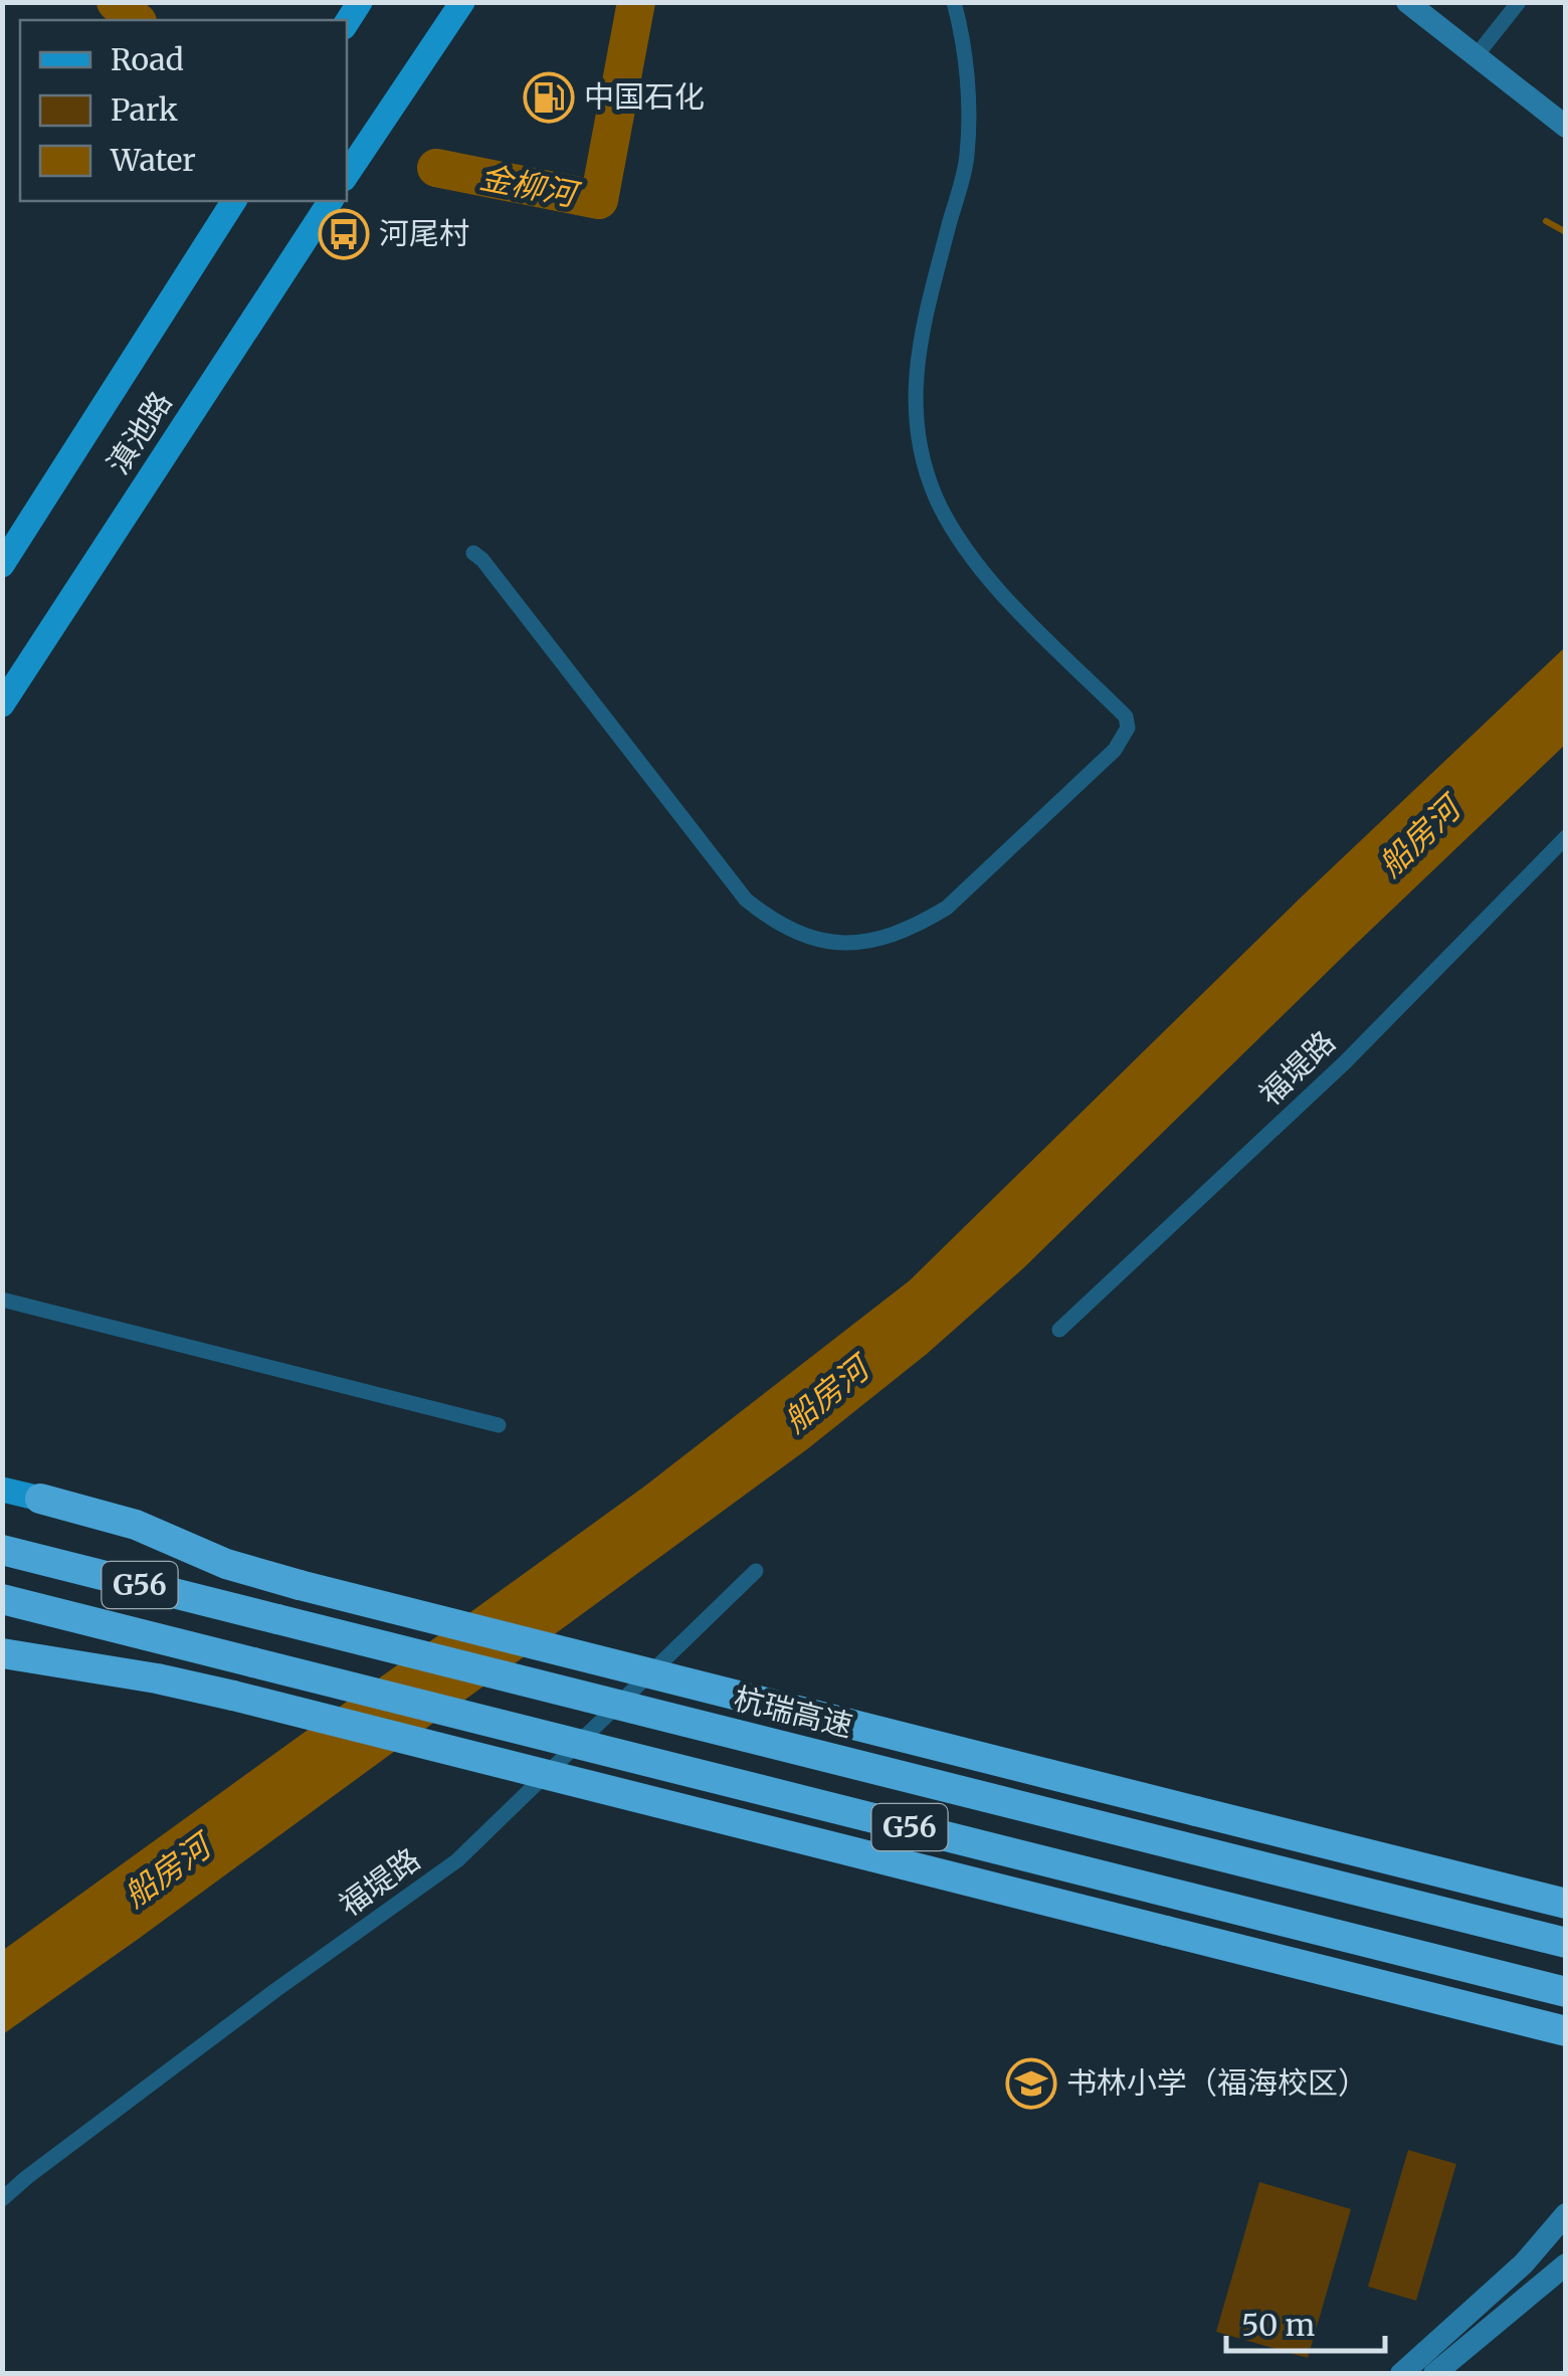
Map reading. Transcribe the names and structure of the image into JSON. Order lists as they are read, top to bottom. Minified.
{"streets":{"highway":["G56","杭瑞高速"],"main road":["滇池路"],"street":["福堤路"]},"water":["金柳河","船房河"],"places":{"fuel station":["中国石化"],"bus stop":["河尾村"],"school or university":["书林小学（福海校区）"]},"legend":["Road","Park","Water"],"scale_bar":"50 m"}
